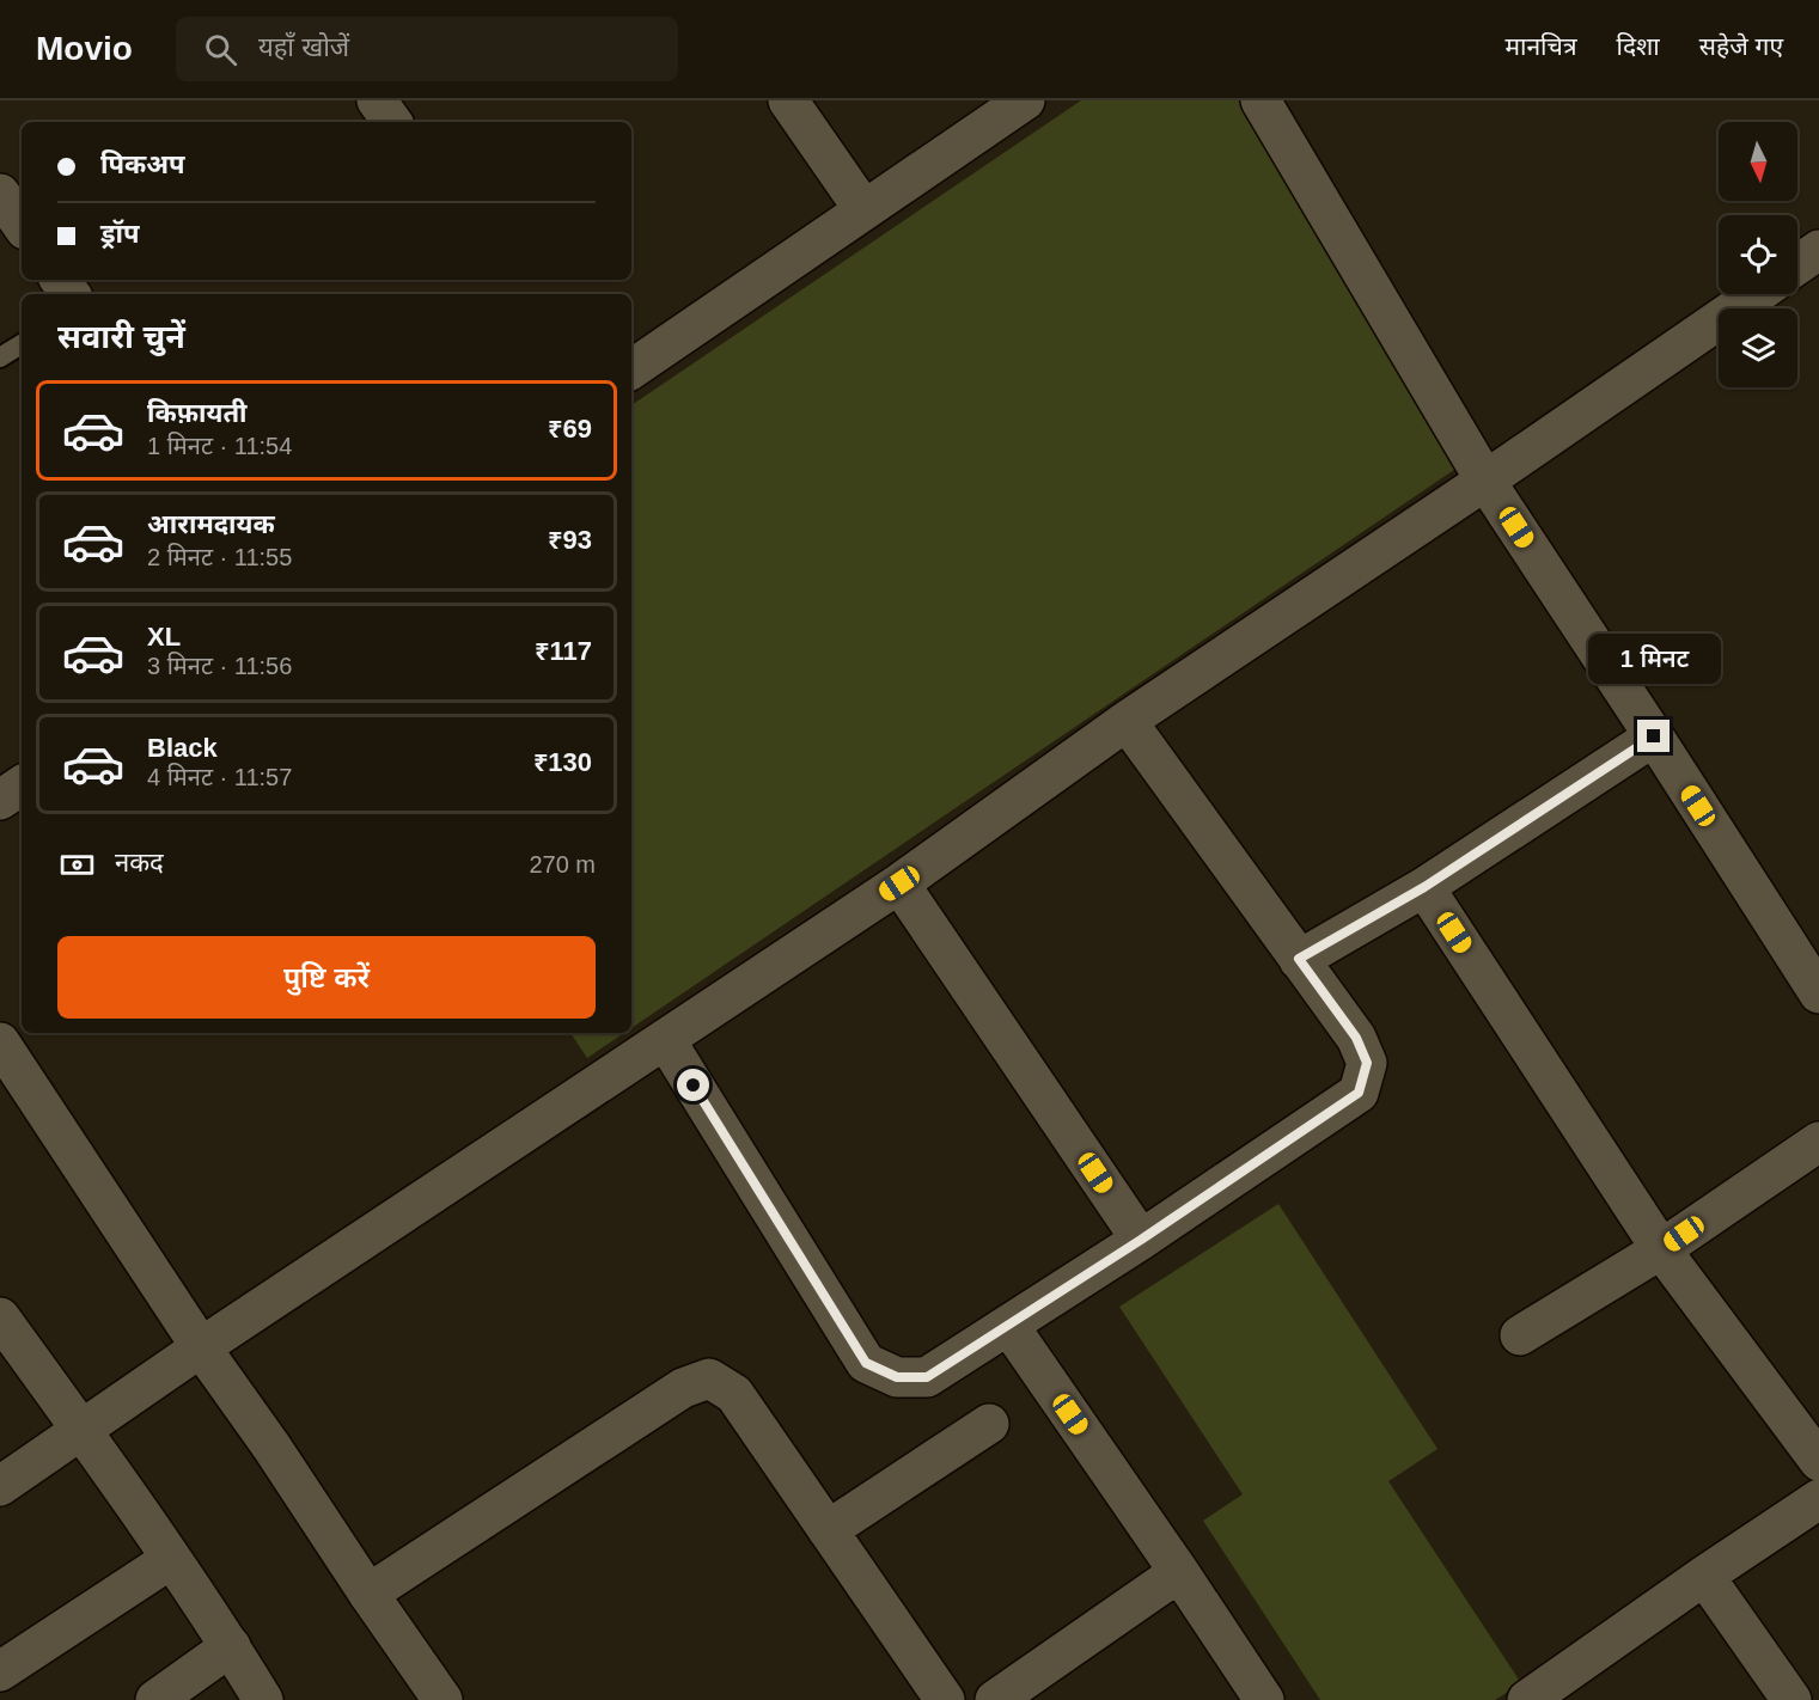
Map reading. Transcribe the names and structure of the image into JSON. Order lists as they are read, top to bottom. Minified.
{"north":"bottom","page":{"header":"Movio","search":"यहाँ खोजें","nav":["मानचित्र","दिशा","सहेजे गए"],"banner":["पिकअप","ड्रॉप"],"heading":"सवारी चुनें","list":[{"name":"किफ़ायती","note":"1 मिनट · 11:54","value":"₹69"},{"name":"आरामदायक","note":"2 मिनट · 11:55","value":"₹93"},{"name":"XL","note":"3 मिनट · 11:56","value":"₹117"},{"name":"Black","note":"4 मिनट · 11:57","value":"₹130"}],"bubble":"1 मिनट","pay":["नकद","270 m"],"buttons":"पुष्टि करें"}}
